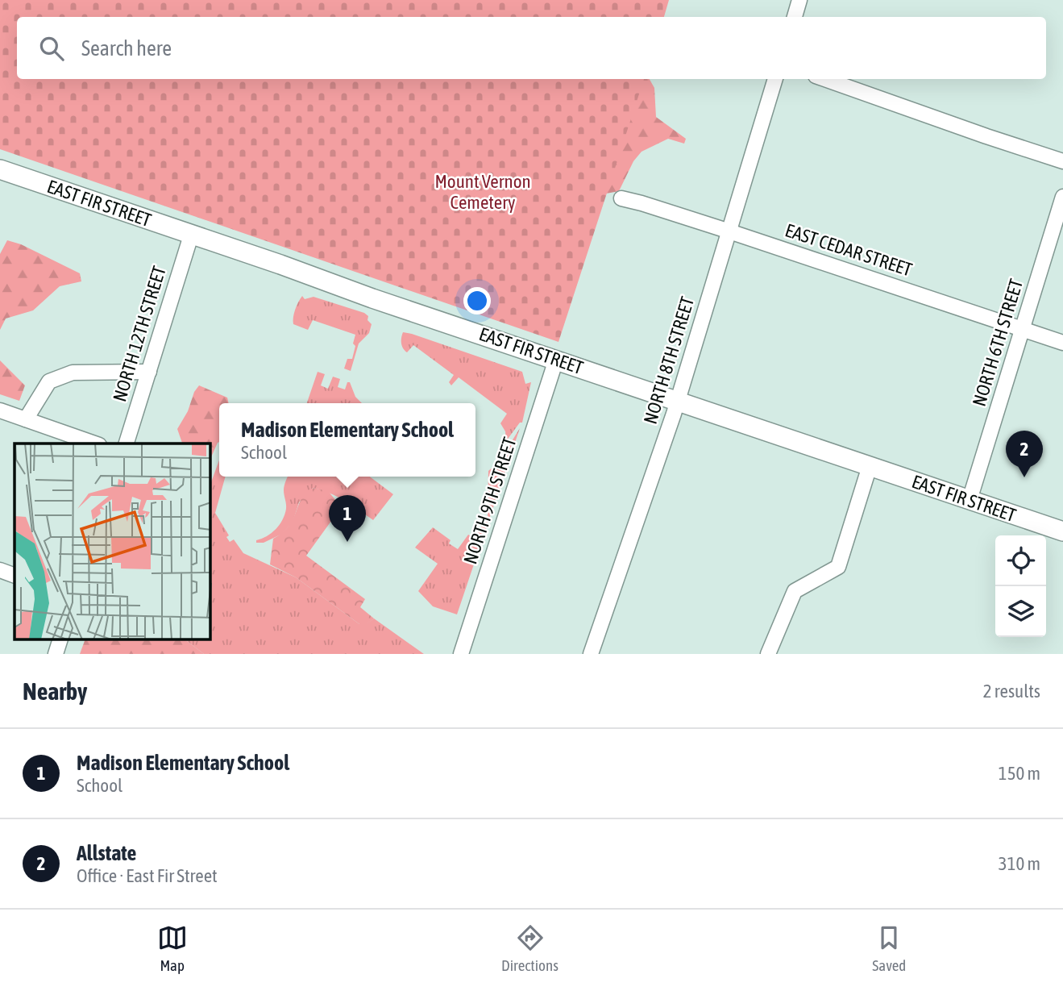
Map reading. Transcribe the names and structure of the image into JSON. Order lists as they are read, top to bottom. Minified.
{"streets":{"street":["EAST FIR STREET","EAST CEDAR STREET","NORTH 12TH STREET","NORTH 6TH STREET","NORTH 8TH STREET","NORTH 9TH STREET"]},"crossings":[["EAST FIR STREET","NORTH 12TH STREET"],["EAST FIR STREET","NORTH 6TH STREET"],["EAST FIR STREET","NORTH 8TH STREET"],["EAST FIR STREET","NORTH 9TH STREET"],["EAST CEDAR STREET","NORTH 6TH STREET"],["EAST CEDAR STREET","NORTH 8TH STREET"]],"parks":["Mount Vernon Cemetery"],"page":{"search":"Search here","popup":["Madison Elementary School","School"],"pins":["2","1"],"heading":["Nearby","2 results"],"list":[{"mark":"1","name":"Madison Elementary School","note":"School","value":"150 m"},{"mark":"2","name":"Allstate","note":"Office · East Fir Street","value":"310 m"}],"nav":["Map","Directions","Saved"]}}
